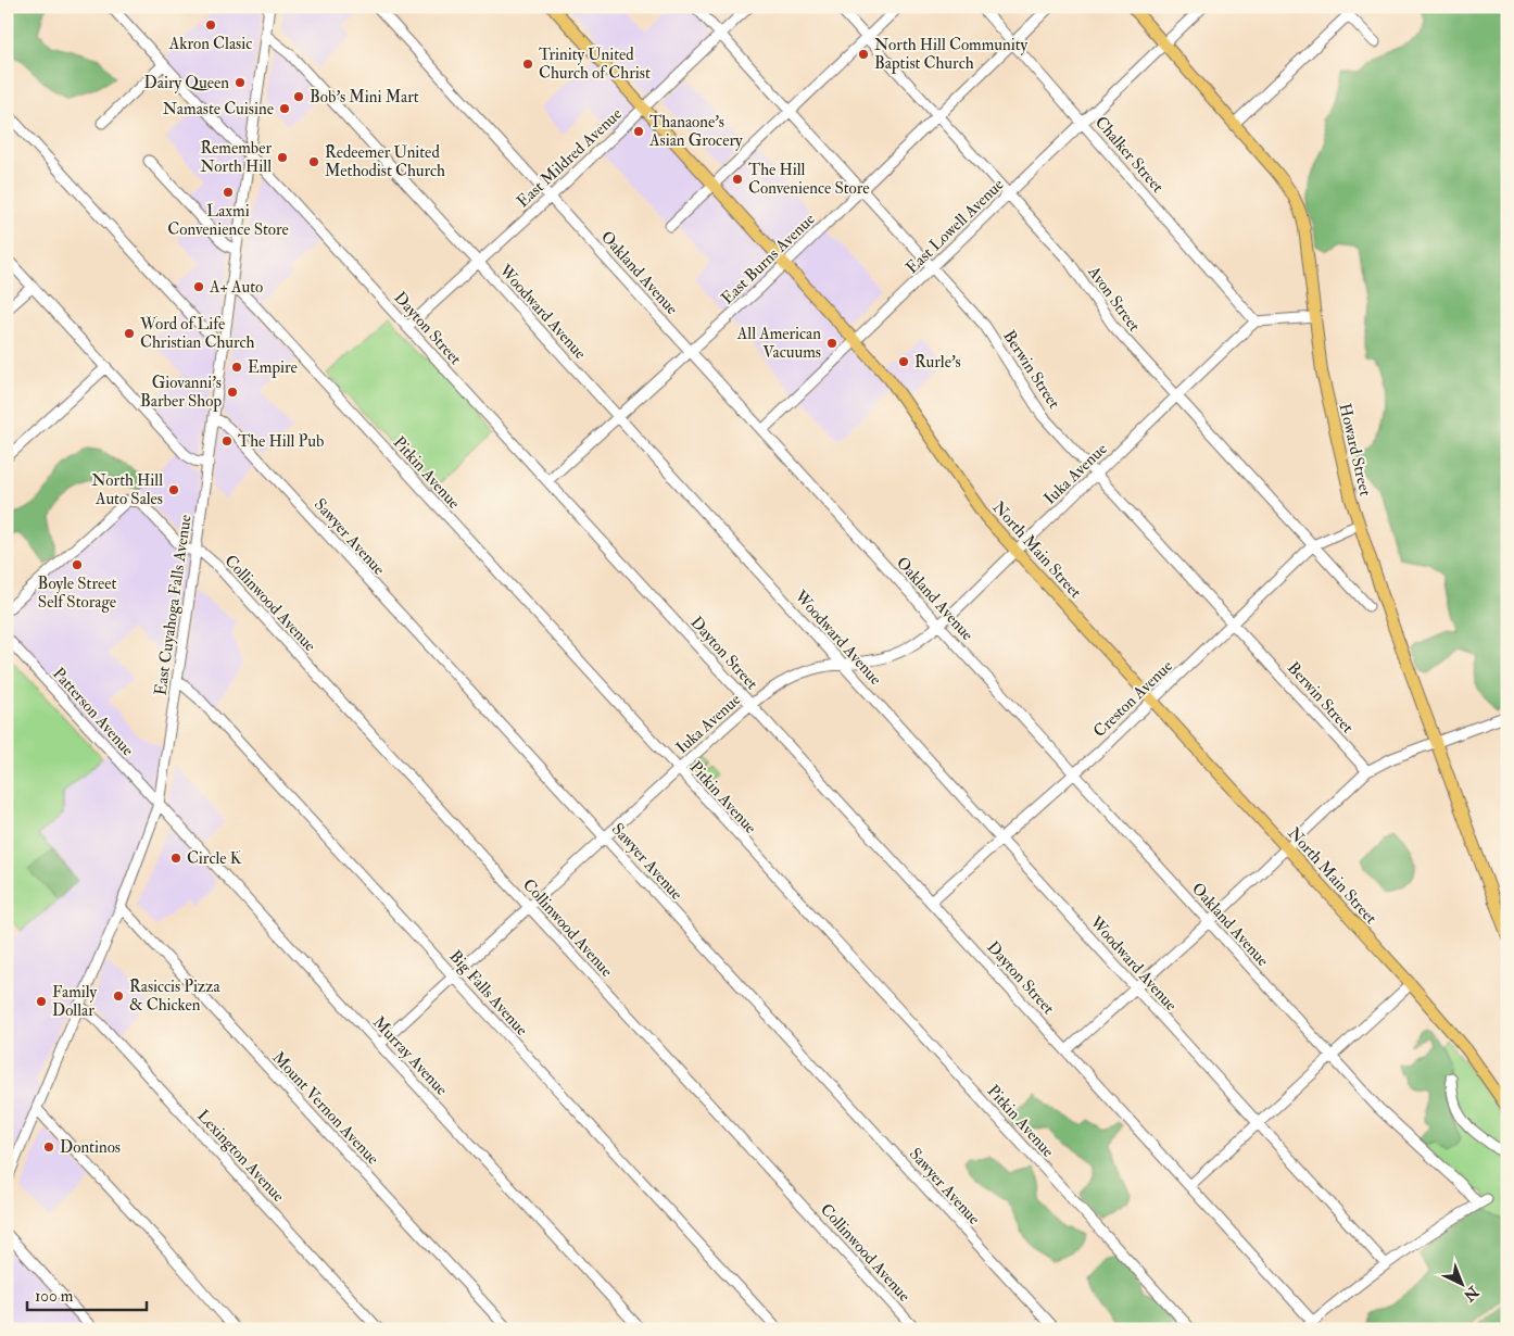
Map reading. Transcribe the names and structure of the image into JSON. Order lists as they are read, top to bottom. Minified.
{"streets":{"main road":["Howard Street","North Main Street"],"street":["Chalker Street","East Mildred Avenue","East Lowell Avenue","East Burns Avenue","Oakland Avenue","Avon Street","Woodward Avenue","Dayton Street","Berwin Street","Pitkin Avenue","Iuka Avenue","Sawyer Avenue","Collinwood Avenue","East Cuyahoga Falls Avenue","Creston Avenue","Patterson Avenue","Big Falls Avenue","Murray Avenue","Mount Vernon Avenue","Lexington Avenue"]},"crossings":[["Chalker Street","East Lowell Avenue"],["Chalker Street","East Burns Avenue"],["Chalker Street","Iuka Avenue"],["East Mildred Avenue","Oakland Avenue"],["East Mildred Avenue","Woodward Avenue"],["East Mildred Avenue","Dayton Street"],["East Mildred Avenue","Berwin Street"],["East Mildred Avenue","North Main Street"],["East Lowell Avenue","Oakland Avenue"],["East Lowell Avenue","Avon Street"],["East Lowell Avenue","Berwin Street"],["East Lowell Avenue","Howard Street"],["East Lowell Avenue","North Main Street"],["East Burns Avenue","Oakland Avenue"],["East Burns Avenue","Avon Street"],["East Burns Avenue","Woodward Avenue"],["East Burns Avenue","Dayton Street"],["East Burns Avenue","Berwin Street"],["East Burns Avenue","North Main Street"],["Oakland Avenue","Woodward Avenue"],["Oakland Avenue","Iuka Avenue"],["Oakland Avenue","Creston Avenue"],["Avon Street","Iuka Avenue"],["Avon Street","Creston Avenue"],["Woodward Avenue","Iuka Avenue"],["Woodward Avenue","East Cuyahoga Falls Avenue"],["Woodward Avenue","Creston Avenue"],["Dayton Street","Iuka Avenue"],["Dayton Street","East Cuyahoga Falls Avenue"],["Dayton Street","Creston Avenue"],["Berwin Street","Iuka Avenue"],["Berwin Street","Creston Avenue"],["Howard Street","Creston Avenue"],["Pitkin Avenue","Iuka Avenue"],["Pitkin Avenue","East Cuyahoga Falls Avenue"],["Iuka Avenue","Sawyer Avenue"],["Iuka Avenue","North Main Street"],["Iuka Avenue","Collinwood Avenue"],["Iuka Avenue","Big Falls Avenue"],["Iuka Avenue","Murray Avenue"],["Sawyer Avenue","East Cuyahoga Falls Avenue"],["North Main Street","Creston Avenue"],["Collinwood Avenue","East Cuyahoga Falls Avenue"],["East Cuyahoga Falls Avenue","Patterson Avenue"],["East Cuyahoga Falls Avenue","Big Falls Avenue"],["East Cuyahoga Falls Avenue","Murray Avenue"],["East Cuyahoga Falls Avenue","Mount Vernon Avenue"],["East Cuyahoga Falls Avenue","Lexington Avenue"],["Patterson Avenue","Murray Avenue"]],"places":["Akron Clasic","North Hill Community Baptist Church","Trinity United Church of Christ","Dairy Queen","Bob's Mini Mart","Namaste Cuisine","Thanaone's Asian Grocery","Remember North Hill","Redeemer United Methodist Church","The Hill Convenience Store","Laxmi Convenience Store","A+ Auto","Word of Life Christian Church","All American Vacuums","Rurle's","Empire","Giovanni's Barber Shop","The Hill Pub","North Hill Auto Sales","Boyle Street Self Storage","Circle K","Rasiccis Pizza & Chicken","Family Dollar","Dontinos"],"scale_bar":"100 m","north":"bottom right"}
